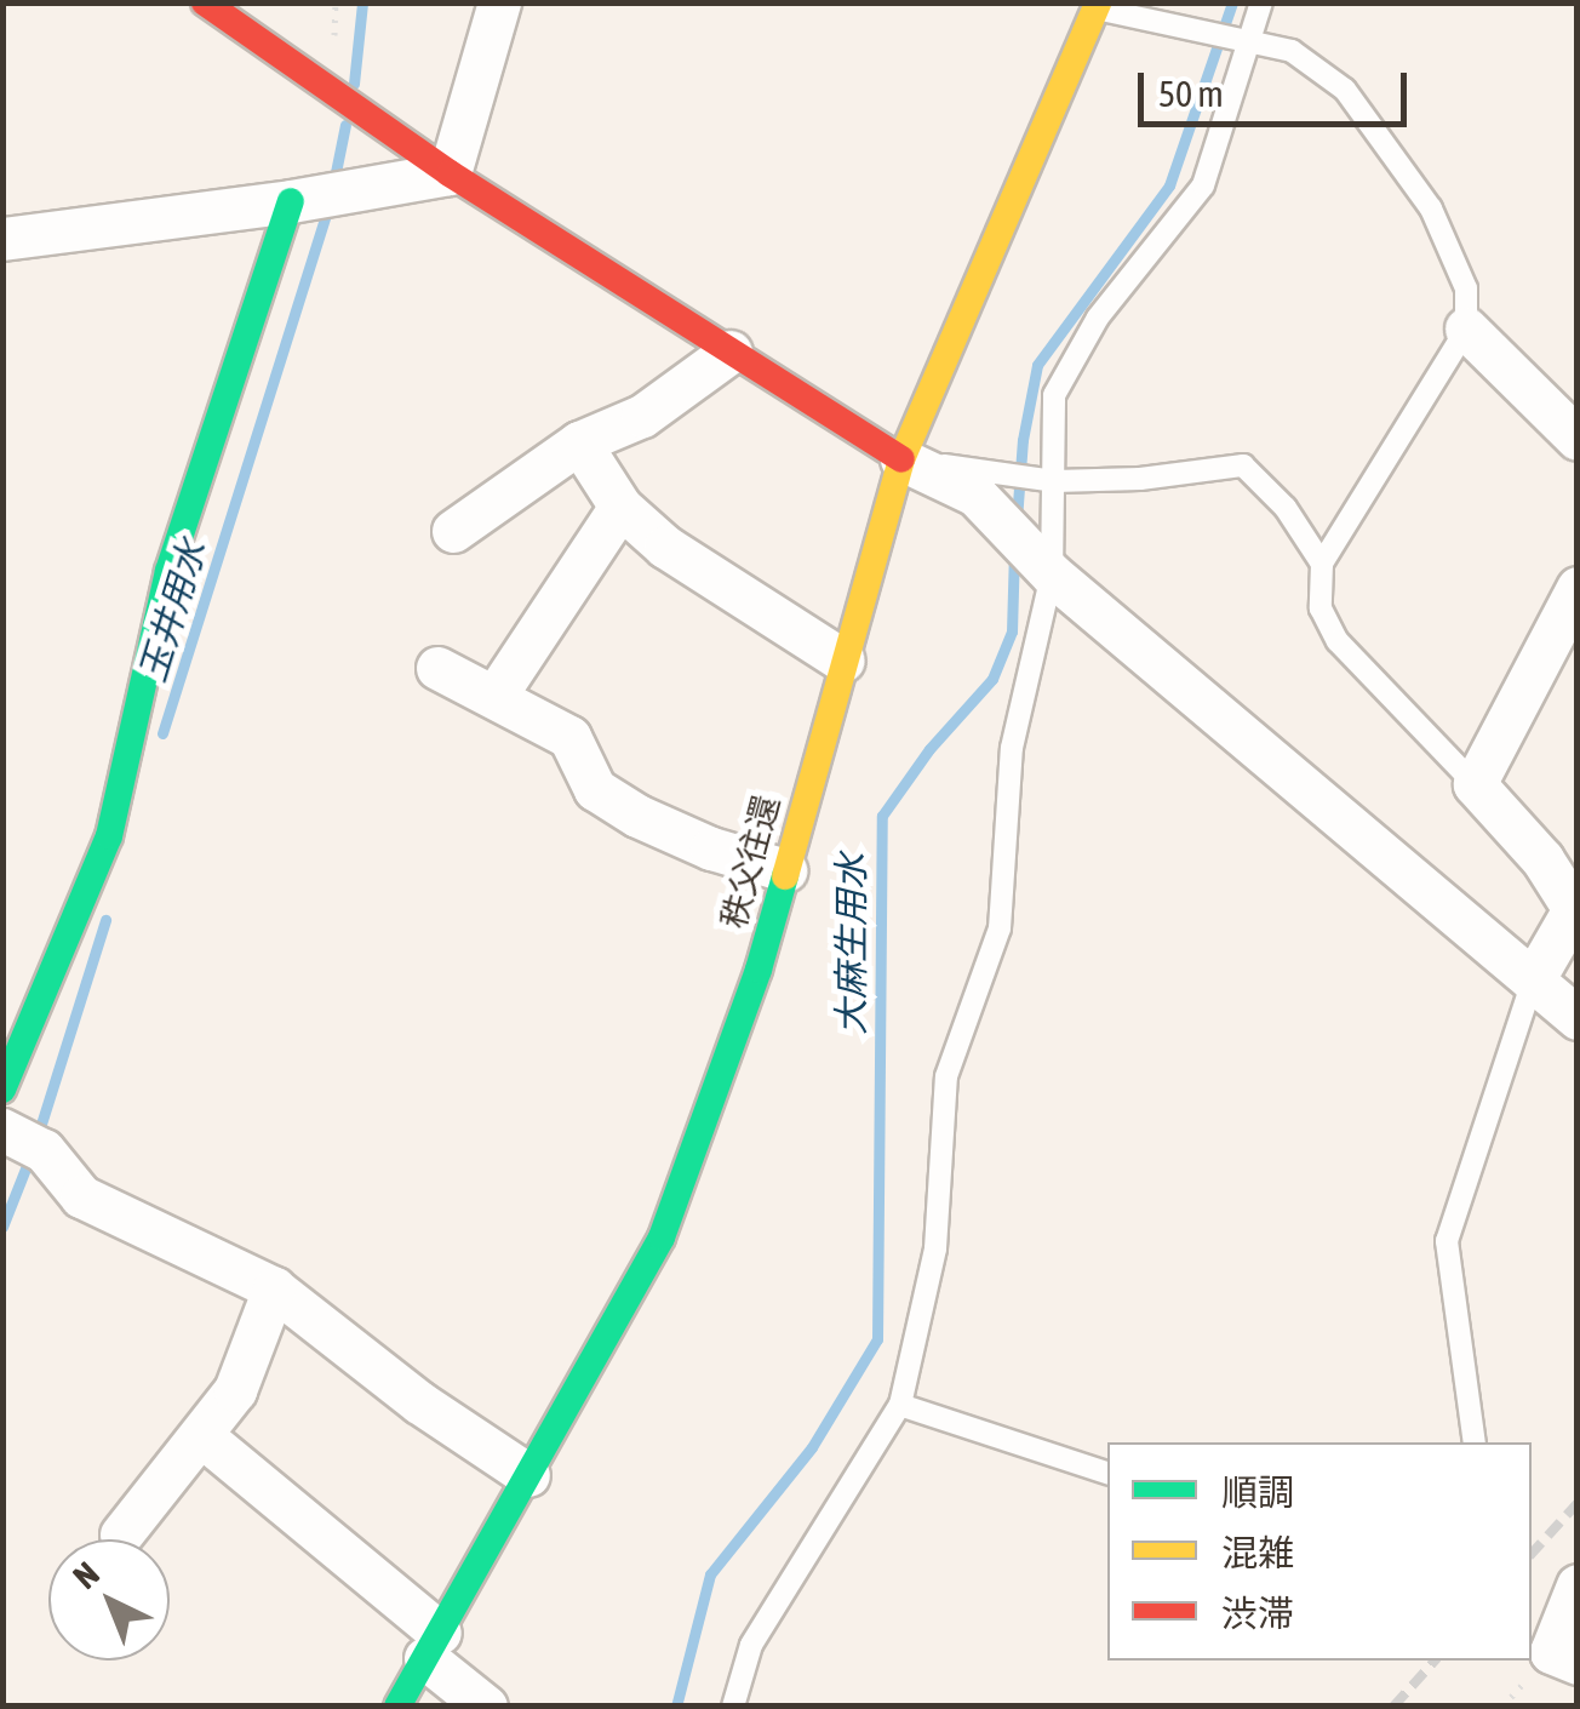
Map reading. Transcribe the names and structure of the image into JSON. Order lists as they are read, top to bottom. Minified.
{"streets":{"main road":["秩父往還"]},"water":["玉井用水","大麻生用水"],"legend":["順調","混雑","渋滞"],"scale_bar":"50 m","north":"top left"}
